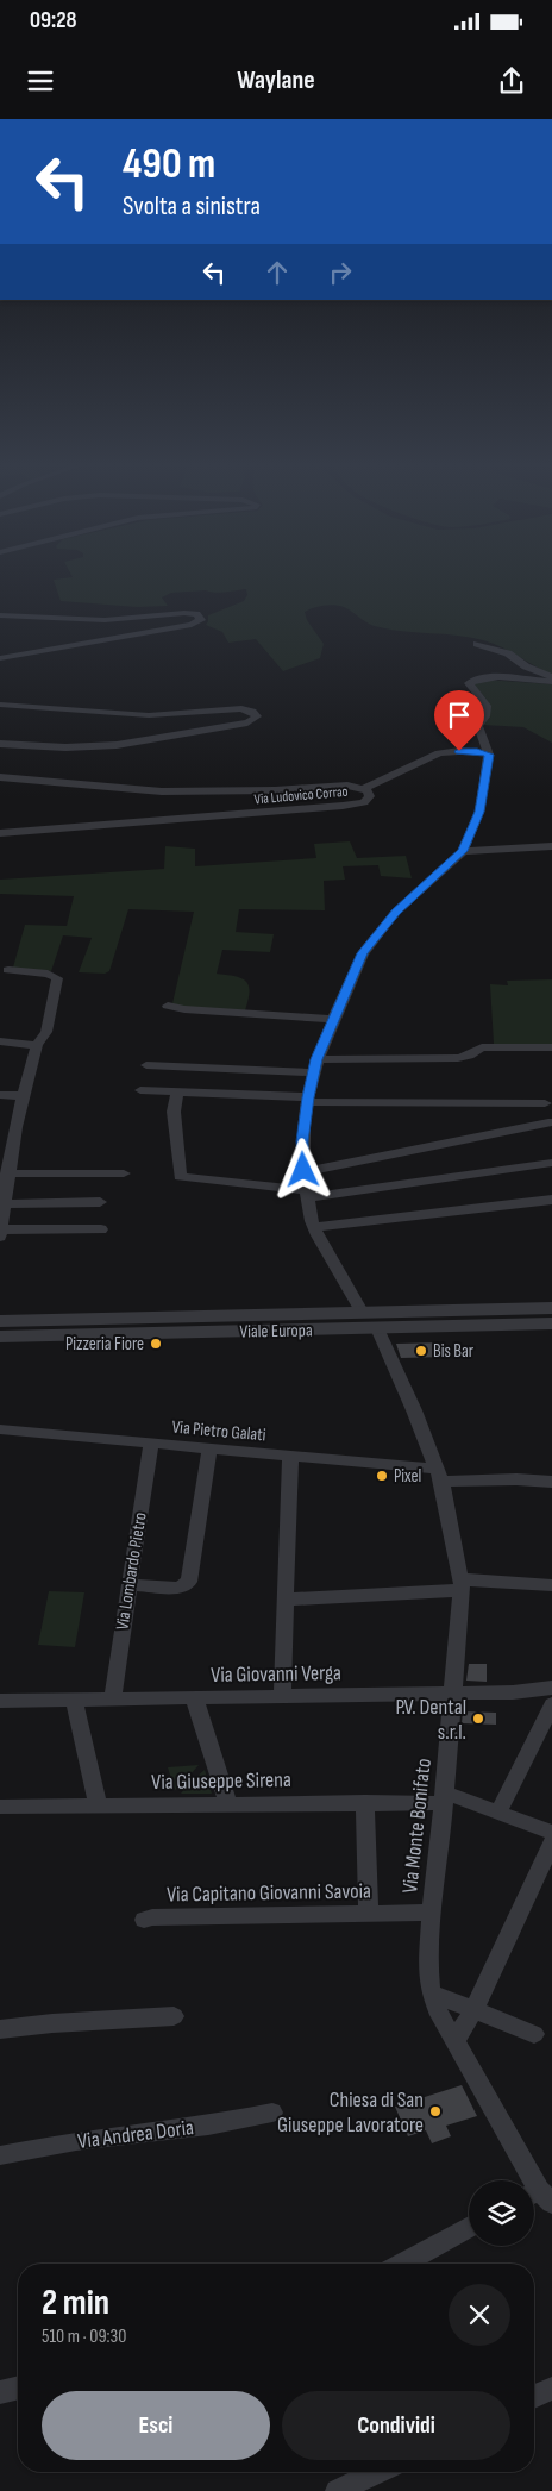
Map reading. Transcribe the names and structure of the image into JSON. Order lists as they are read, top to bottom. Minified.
{"streets":{"street":["Via Ludovico Corrao","Viale Europa","Via Pietro Galati","Via Lombardo Pietro","Via Giovanni Verga","Via Giuseppe Sirena","Via Monte Bonifato","Via Capitano Giovanni Savoia","Via Andrea Doria"]},"crossings":[["Viale Europa","Via Monte Bonifato"],["Via Pietro Galati","Via Lombardo Pietro"],["Via Pietro Galati","Via Monte Bonifato"],["Via Lombardo Pietro","Via Giovanni Verga"],["Via Giovanni Verga","Via Monte Bonifato"],["Via Giuseppe Sirena","Via Monte Bonifato"],["Via Monte Bonifato","Via Capitano Giovanni Savoia"]],"places":["Pizzeria Fiore","Bis Bar","Pixel","P.V. Dental s.r.l.","Chiesa di San Giuseppe Lavoratore"],"page":{"status":"09:28","header":"Waylane","turn":["490 m","Svolta a sinistra"],"heading":["2 min","510 m · 09:30"],"buttons":["Esci","Condividi"]}}
